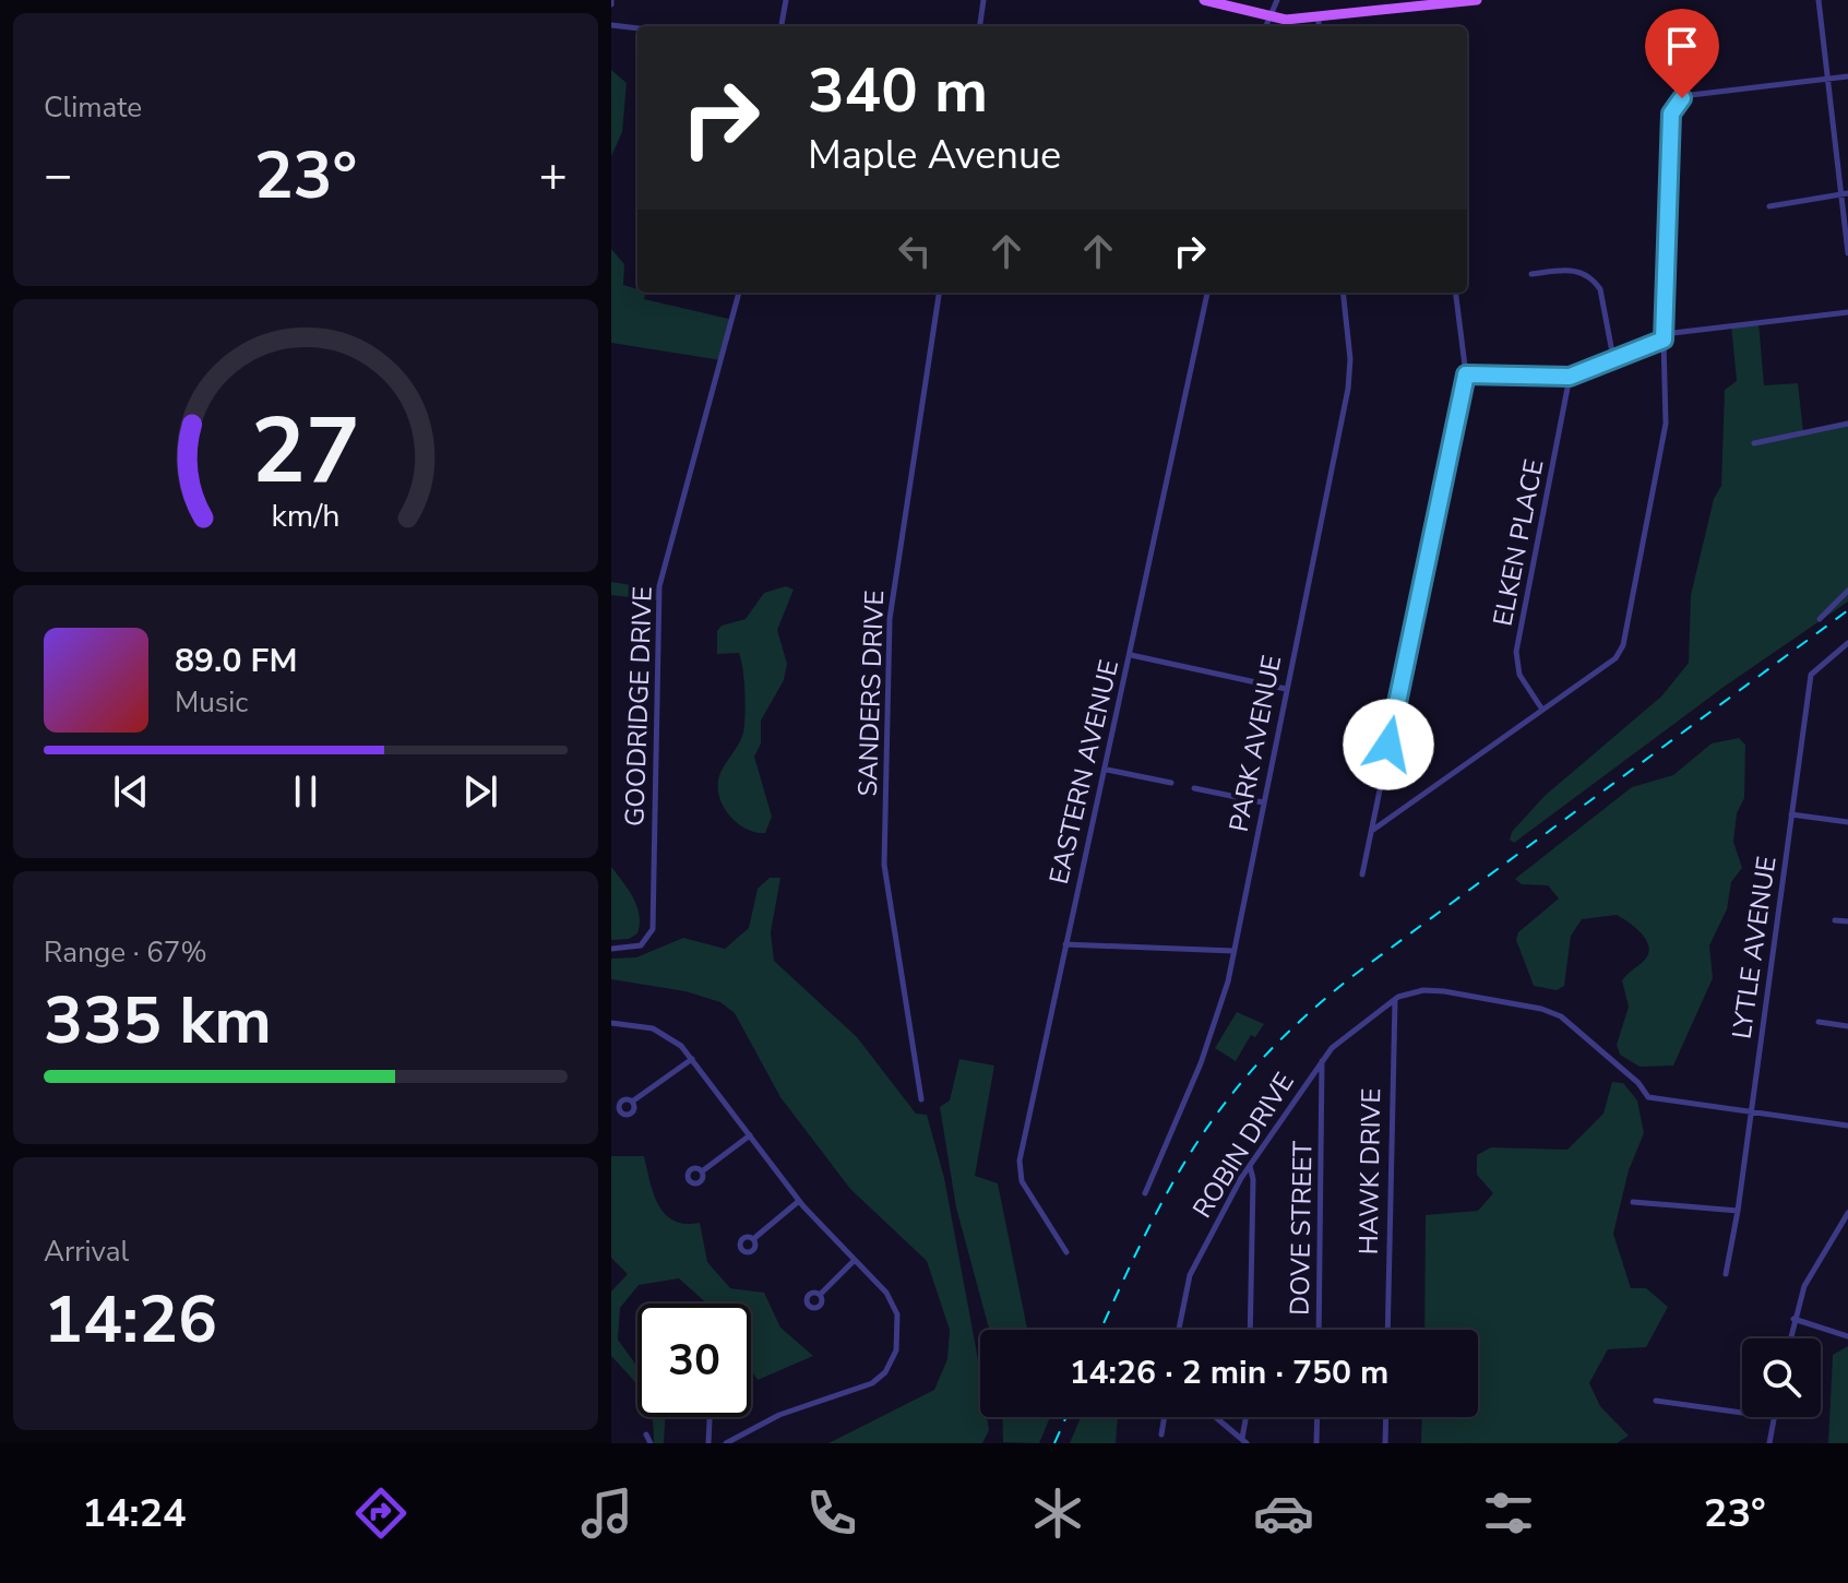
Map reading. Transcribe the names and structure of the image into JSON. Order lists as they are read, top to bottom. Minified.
{"streets":{"street":["ELKEN PLACE","SANDERS DRIVE","GOODRIDGE DRIVE","PARK AVENUE","EASTERN AVENUE","LYTLE AVENUE","ROBIN DRIVE","HAWK DRIVE","DOVE STREET"]},"crossings":[["ROBIN DRIVE","HAWK DRIVE"],["ROBIN DRIVE","DOVE STREET"]],"page":{"tile":["Climate",["Range · 67%","335 km"],["Arrival","14:26"]],"turn":["340 m","Maple Avenue"],"heat":["−","23°","+"],"song":["89.0 FM","Music"],"limit":"30","trip":"14:26 · 2 min · 750 m","tabs":["14:24","23°"],"gauge":["27","km/h"]}}
